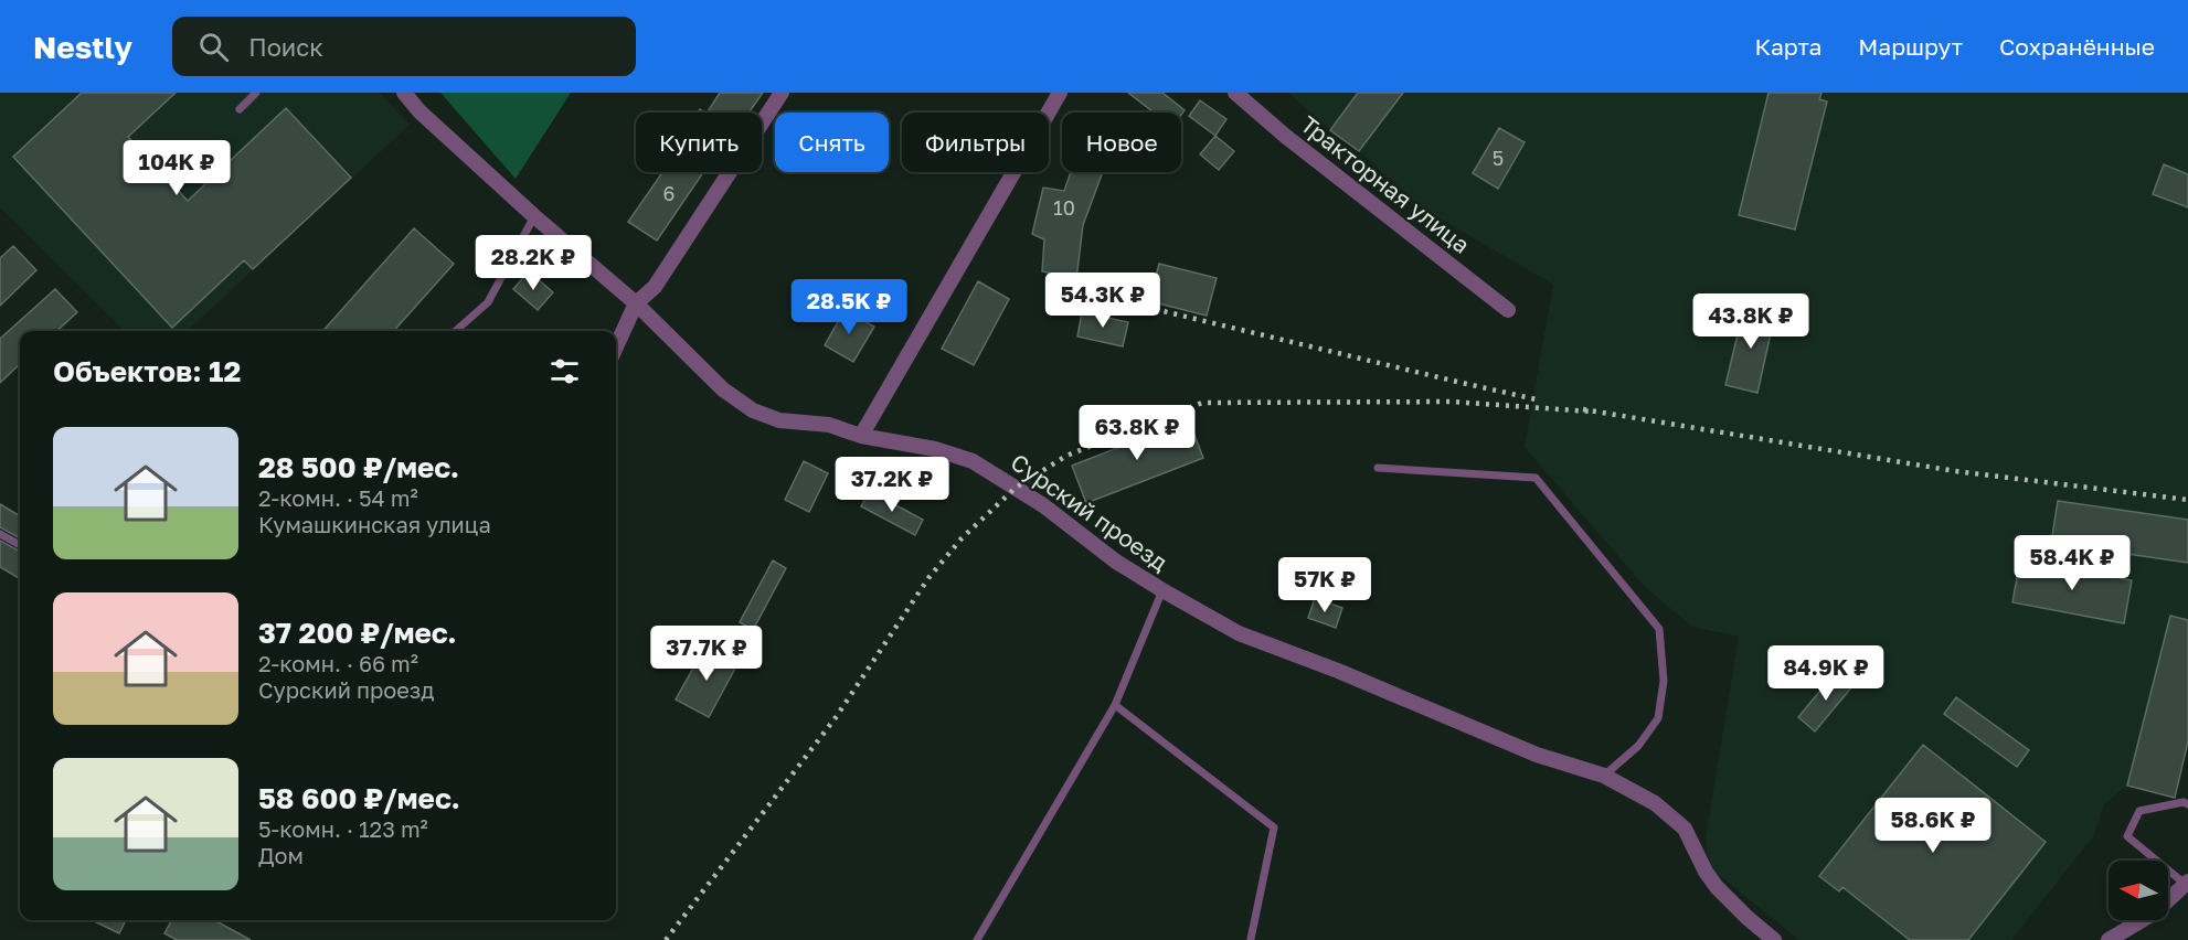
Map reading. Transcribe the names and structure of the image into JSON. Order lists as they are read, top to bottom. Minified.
{"streets":{"street":["Тракторная улица","Сурский проезд"]},"house_numbers":["5","6","10"],"north":"left","page":{"header":"Nestly","search":"Поиск","nav":["Карта","Маршрут","Сохранённые"],"chip":["Купить","Снять","Фильтры","Новое"],"price":["104K ₽","28.2K ₽","54.3K ₽","28.5K ₽","43.8K ₽","63.8K ₽","37.2K ₽","58.4K ₽","57K ₽","37.7K ₽","84.9K ₽","58.6K ₽"],"heading":"Объектов: 12","list":[{"name":"28 500 ₽/мес.","note":"2-комн. · 54 m² · Кумашкинская улица"},{"name":"37 200 ₽/мес.","note":"2-комн. · 66 m² · Сурский проезд"},{"name":"58 600 ₽/мес.","note":"5-комн. · 123 m² · Дом"}]}}
